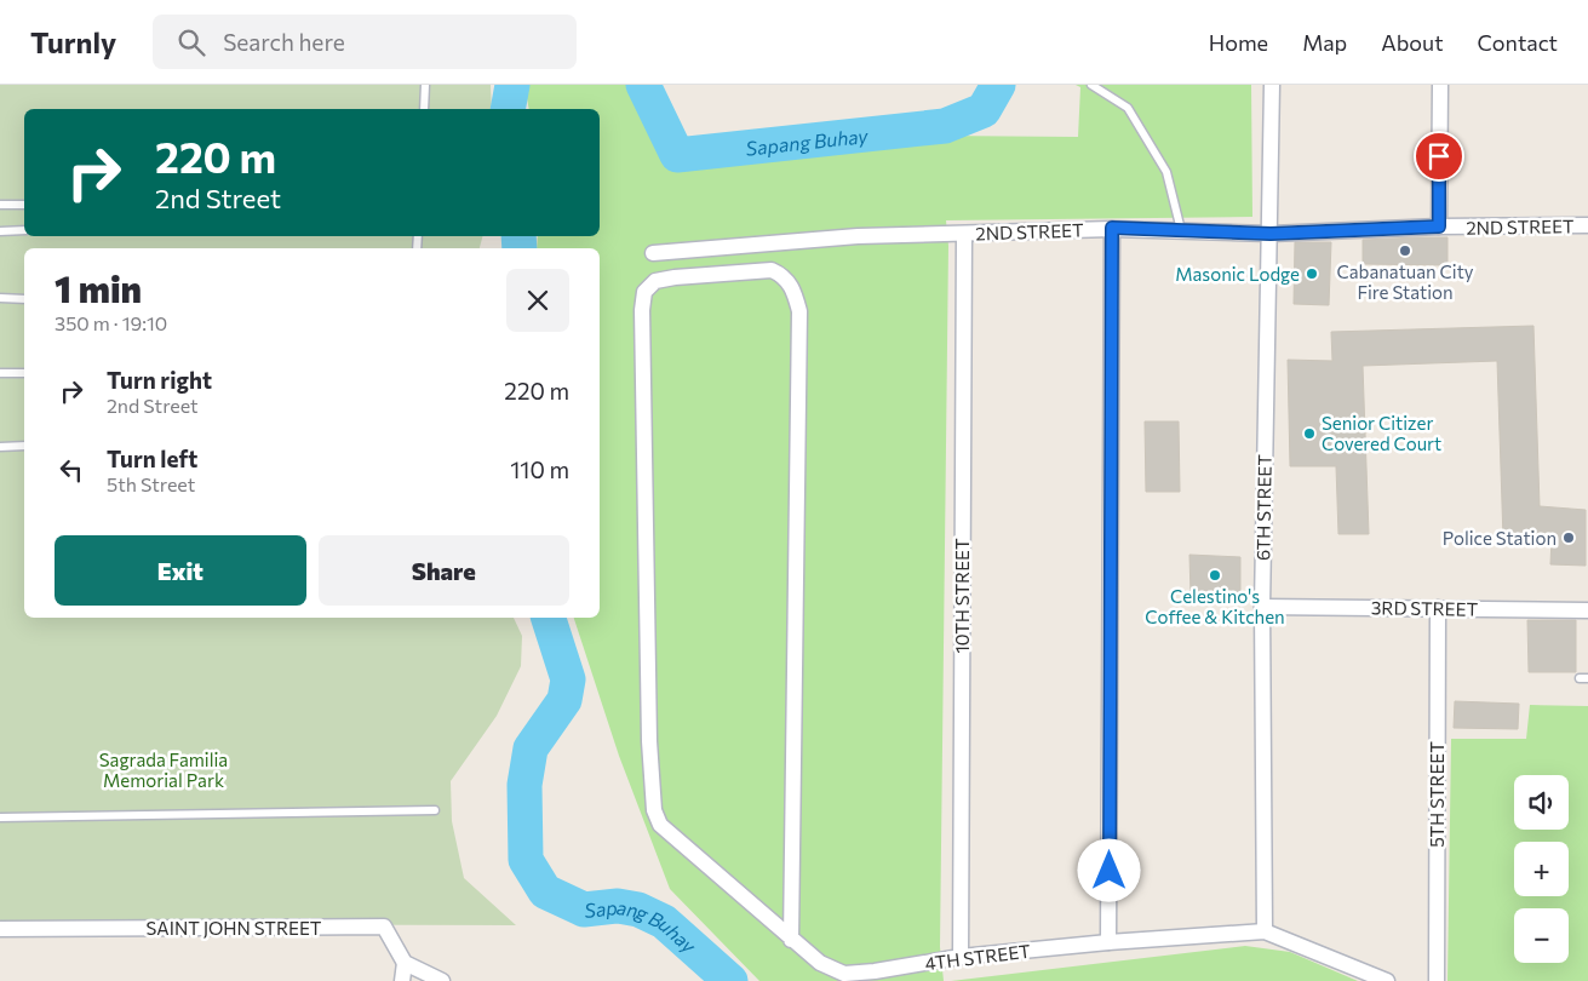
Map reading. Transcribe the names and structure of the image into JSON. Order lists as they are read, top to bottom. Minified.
{"streets":{"street":["2ND STREET","6TH STREET","10TH STREET","3RD STREET","5TH STREET","SAINT JOHN STREET","4TH STREET"]},"crossings":[["2ND STREET","6TH STREET"],["2ND STREET","10TH STREET"],["6TH STREET","3RD STREET"],["6TH STREET","4TH STREET"],["10TH STREET","4TH STREET"],["3RD STREET","5TH STREET"]],"water":["Sapang Buhay"],"parks":["Sagrada Familia Memorial Park"],"places":["Cabanatuan City Fire Station","Masonic Lodge","Senior Citizer Covered Court","Police Station","Celestino's Coffee & Kitchen"],"page":{"header":"Turnly","search":"Search here","nav":["Home","Map","About","Contact"],"turn":["220 m","2nd Street"],"heading":["1 min","350 m · 19:10"],"list":[{"name":"Turn right","note":"2nd Street","value":"220 m"},{"name":"Turn left","note":"5th Street","value":"110 m"}],"buttons":["Exit","Share"],"map_buttons":["+","−"]}}
